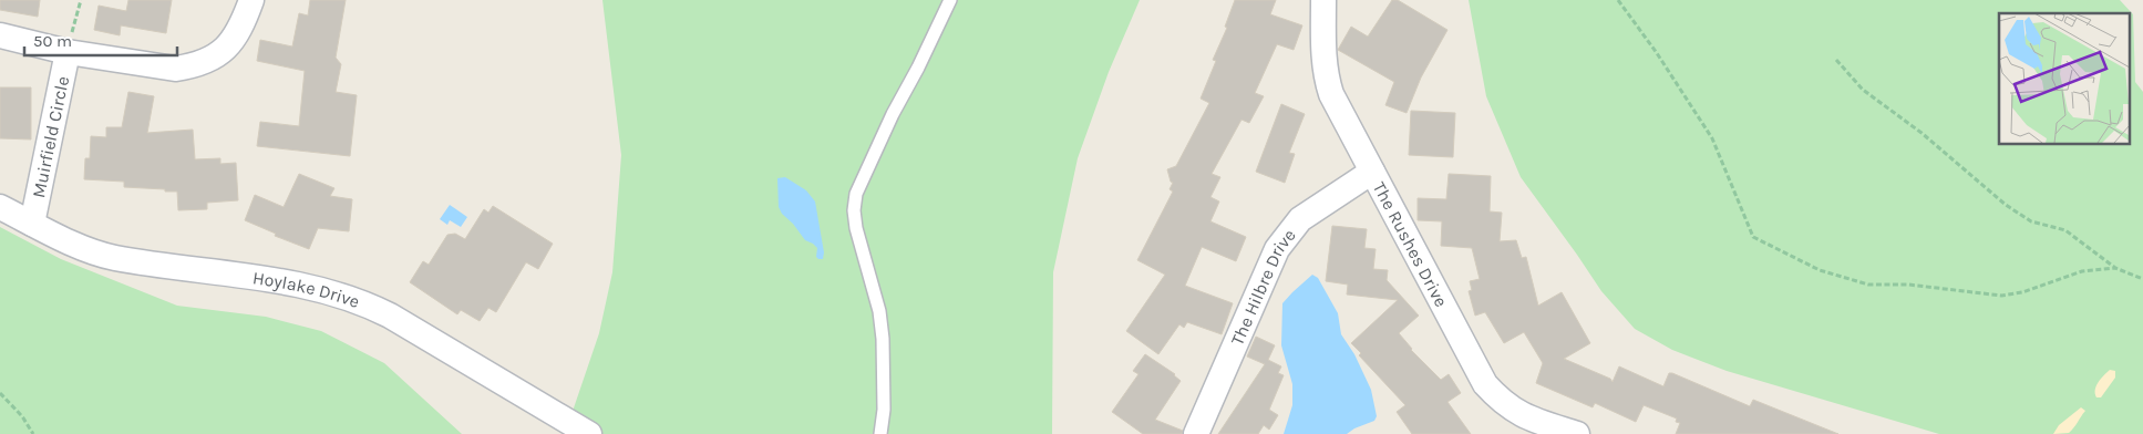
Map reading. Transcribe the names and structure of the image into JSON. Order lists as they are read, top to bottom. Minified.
{"streets":{"street":["Muirfield Circle","The Rushes Drive","The Hilbre Drive","Hoylake Drive"]},"crossings":[["Muirfield Circle","Hoylake Drive"],["The Rushes Drive","The Hilbre Drive"]],"scale_bar":"50 m"}
